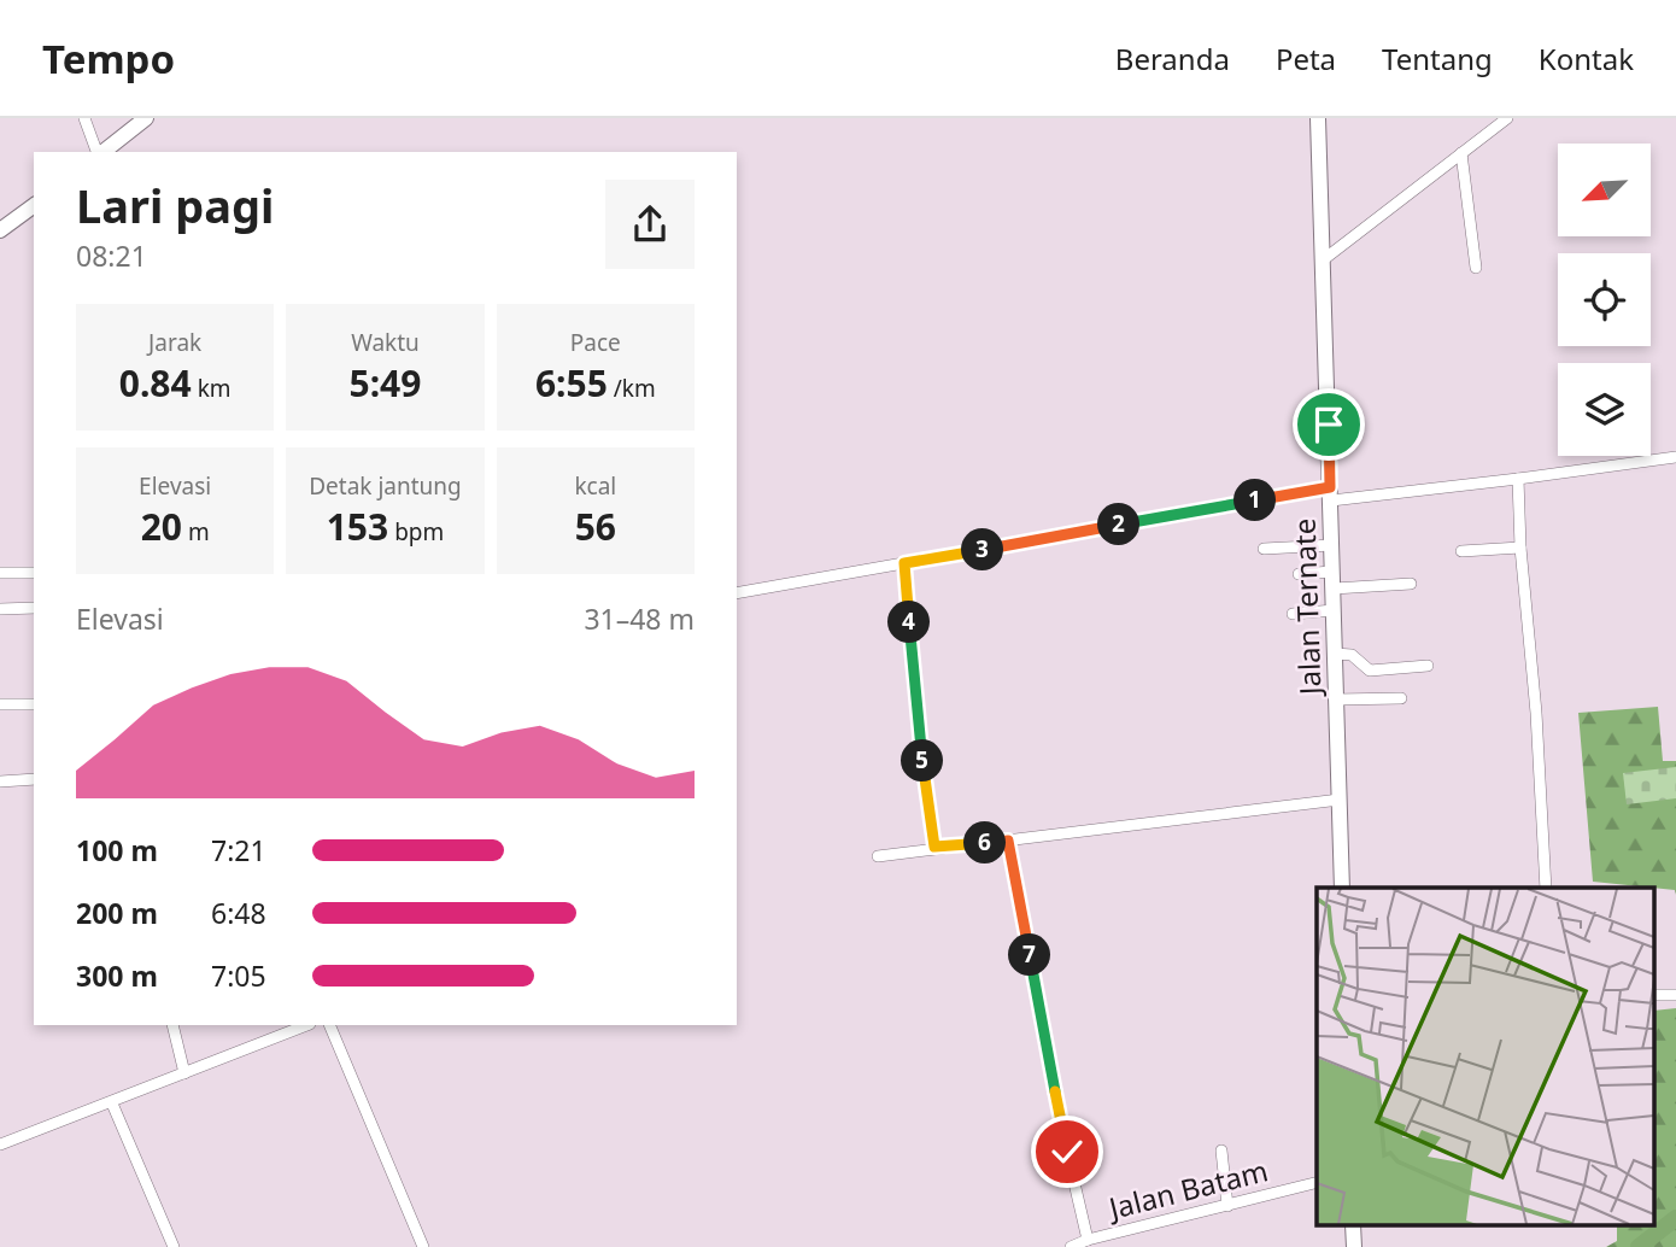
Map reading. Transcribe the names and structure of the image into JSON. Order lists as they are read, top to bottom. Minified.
{"streets":{"street":["Jalan Ternate","Jalan Batam"]},"north":"bottom left","page":{"header":"Tempo","nav":["Beranda","Peta","Tentang","Kontak"],"heading":["Lari pagi","08:21"],"stats":[["Jarak","0.84 km"],["Waktu","5:49"],["Pace","6:55 /km"],["Elevasi","20 m"],["Detak jantung","153 bpm"],["kcal","56"]],"pins":["1","2","3","4","5","6","7"],"chart":["Elevasi","31–48 m"],"list":[{"name":"100 m","note":"7:21"},{"name":"200 m","note":"6:48"},{"name":"300 m","note":"7:05"}]}}
